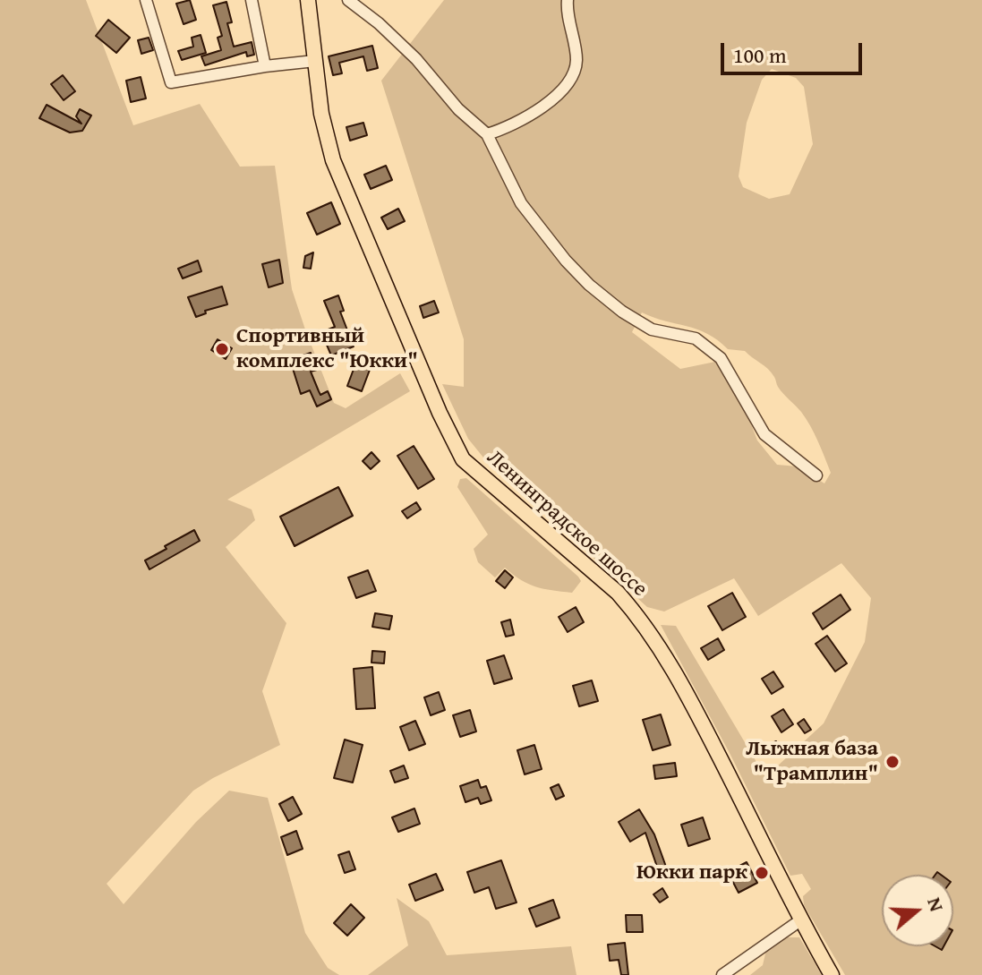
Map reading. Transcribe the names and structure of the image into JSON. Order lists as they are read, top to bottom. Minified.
{"streets":{"main road":["Ленинградское шоссе"]},"places":["Спортивный комплекс \"Юкки\"","Лыжная база \"Трамплин\"","Юкки парк"],"scale_bar":"100 m","north":"right"}
